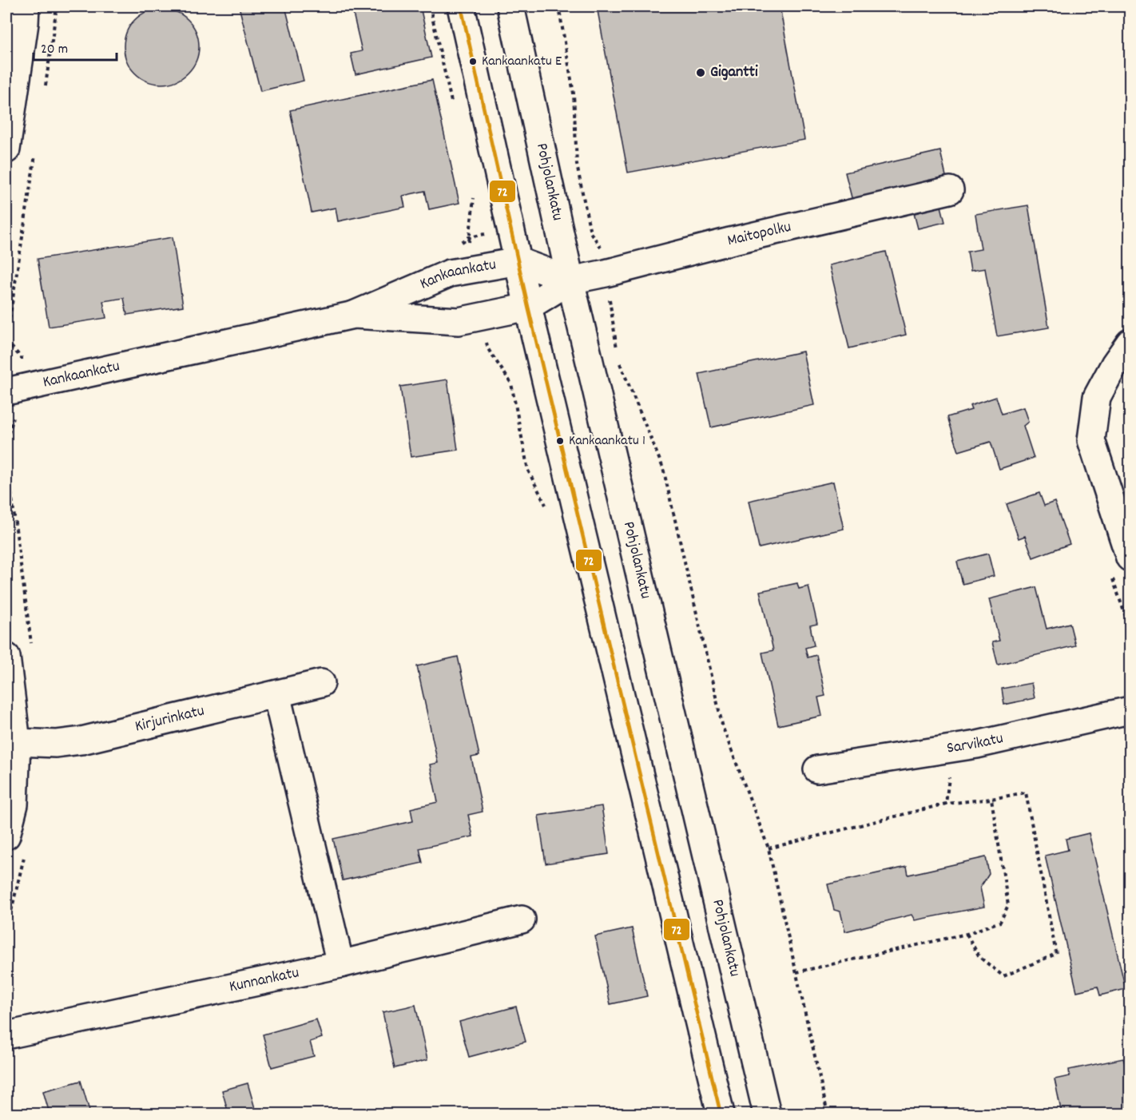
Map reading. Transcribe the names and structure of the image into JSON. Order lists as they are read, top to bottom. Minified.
{"streets":{"street":["Pohjolankatu","Maitopolku","Kankaankatu","Kirjurinkatu","Sarvikatu","Kunnankatu"]},"crossings":[["Pohjolankatu","Maitopolku"],["Pohjolankatu","Kankaankatu"],["Maitopolku","Kankaankatu"]],"places":["Kankaankatu E","Gigantti","Kankaankatu 1"],"lines":["transit line 72"],"scale_bar":"20 m"}
